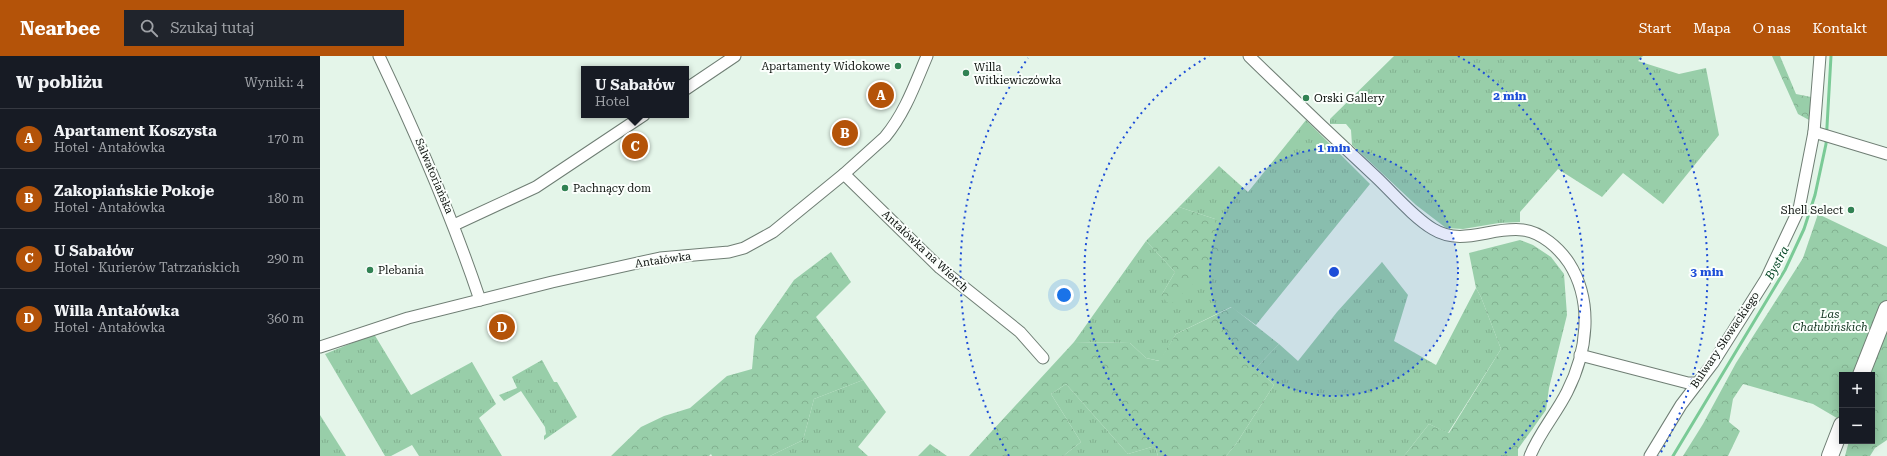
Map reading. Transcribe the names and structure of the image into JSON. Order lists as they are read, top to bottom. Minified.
{"streets":{"street":["Salwatoriańska","Antałówka na Wierch","Antałówka","Bulwary Słowackiego"]},"crossings":[["Salwatoriańska","Antałówka"],["Antałówka na Wierch","Antałówka"]],"water":["Bystra"],"parks":["Las Chałubińskich"],"places":["Apartamenty Widokowe","Willa Witkiewiczówka","Orski Gallery","Pachnący dom","Shell Select","Plebania"],"page":{"header":"Nearbee","search":"Szukaj tutaj","nav":["Start","Mapa","O nas","Kontakt"],"heading":["W pobliżu","Wyniki: 4"],"popup":["U Sabałów","Hotel"],"pins":["A","B","C","D"],"list":[{"mark":"A","name":"Apartament Koszysta","note":"Hotel · Antałówka","value":"170 m"},{"mark":"B","name":"Zakopiańskie Pokoje","note":"Hotel · Antałówka","value":"180 m"},{"mark":"C","name":"U Sabałów","note":"Hotel · Kurierów Tatrzańskich","value":"290 m"},{"mark":"D","name":"Willa Antałówka","note":"Hotel · Antałówka","value":"360 m"}],"map_buttons":["+","−"]},"rings":["2 min","1 min","3 min"]}
